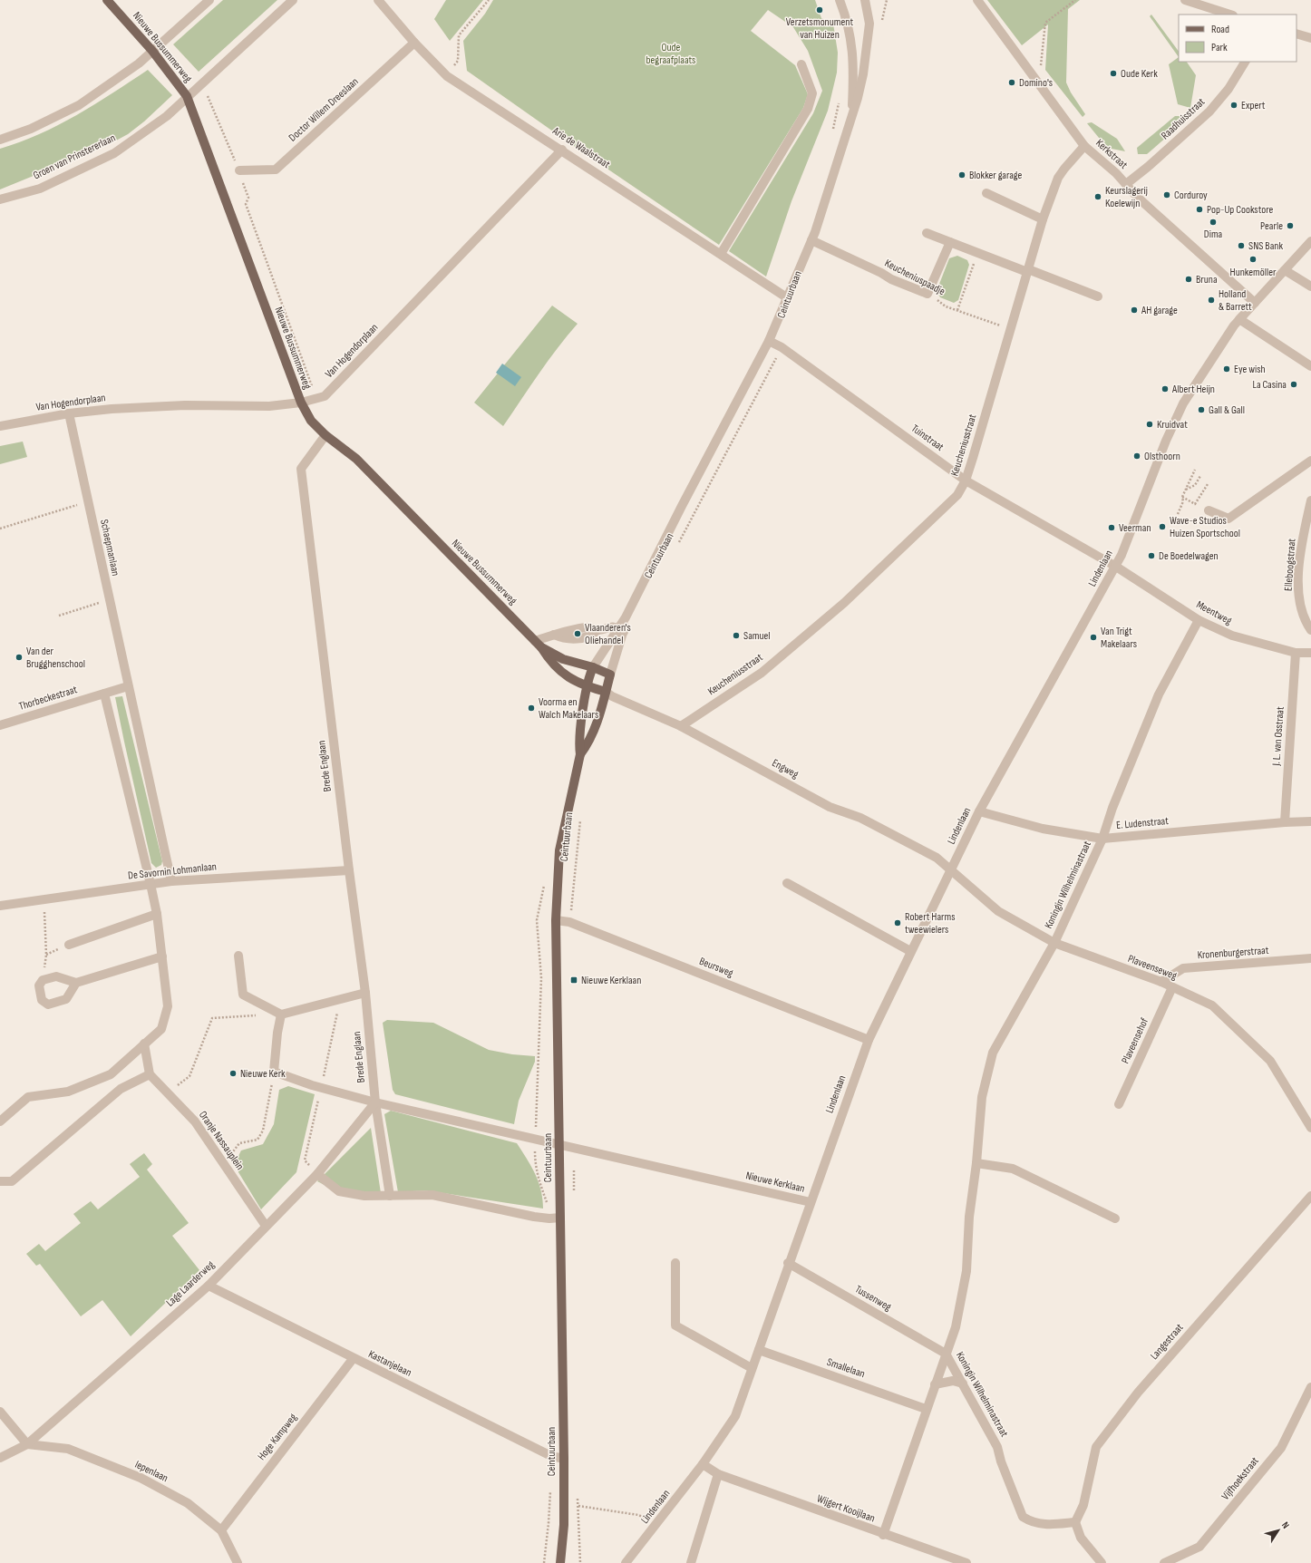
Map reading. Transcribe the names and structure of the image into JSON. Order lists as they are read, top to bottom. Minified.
{"streets":{"main road":["Nieuwe Bussummerweg","Ceintuurbaan"],"street":["Doctor Willem Dreeslaan","Raadhuisstraat","Arie de Waalstraat","Kerkstraat","Groen van Prinstererlaan","Keucheniuspaadje","Van Hogendorplaan","Tuinstraat","Keucheniusstraat","Schaepmanlaan","Elleboogstraat","Lindenlaan","Meentweg","Thorbeckestraat","J. L. van Osstraat","Brede Englaan","Engweg","E. Ludenstraat","De Savornin Lohmanlaan","Koningin Wilhelminastraat","Kronenburgerstraat","Beursweg","Plaveenseweg","Plaveensehof","Oranje Nassauplein","Nieuwe Kerklaan","Lage Laarderweg","Tussenweg","Langestraat","Kastanjelaan","Smallelaan","Hoge Kampweg","Iepenlaan","Vijfhoekstraat","Wijgert Kooijlaan"]},"crossings":[["Nieuwe Bussummerweg","Groen van Prinstererlaan"],["Nieuwe Bussummerweg","Ceintuurbaan"],["Nieuwe Bussummerweg","Van Hogendorplaan"],["Nieuwe Bussummerweg","Brede Englaan"],["Nieuwe Bussummerweg","Engweg"],["Doctor Willem Dreeslaan","Arie de Waalstraat"],["Raadhuisstraat","Kerkstraat"],["Arie de Waalstraat","Ceintuurbaan"],["Arie de Waalstraat","Van Hogendorplaan"],["Kerkstraat","Keucheniusstraat"],["Kerkstraat","Lindenlaan"],["Keucheniuspaadje","Ceintuurbaan"],["Keucheniuspaadje","Keucheniusstraat"],["Ceintuurbaan","Tuinstraat"],["Ceintuurbaan","Engweg"],["Ceintuurbaan","Beursweg"],["Ceintuurbaan","Nieuwe Kerklaan"],["Ceintuurbaan","Kastanjelaan"],["Van Hogendorplaan","Schaepmanlaan"],["Tuinstraat","Keucheniusstraat"],["Tuinstraat","Lindenlaan"],["Tuinstraat","Meentweg"],["Keucheniusstraat","Engweg"],["Schaepmanlaan","De Savornin Lohmanlaan"],["Lindenlaan","Meentweg"],["Lindenlaan","Engweg"],["Lindenlaan","E. Ludenstraat"],["Lindenlaan","Beursweg"],["Lindenlaan","Plaveenseweg"],["Lindenlaan","Nieuwe Kerklaan"],["Lindenlaan","Tussenweg"],["Lindenlaan","Smallelaan"],["Meentweg","J. L. van Osstraat"],["Meentweg","Koningin Wilhelminastraat"],["J. L. van Osstraat","E. Ludenstraat"],["Brede Englaan","De Savornin Lohmanlaan"],["Brede Englaan","Nieuwe Kerklaan"],["Brede Englaan","Lage Laarderweg"],["Engweg","Plaveenseweg"],["E. Ludenstraat","Koningin Wilhelminastraat"],["Koningin Wilhelminastraat","Plaveenseweg"],["Koningin Wilhelminastraat","Tussenweg"],["Koningin Wilhelminastraat","Langestraat"],["Kronenburgerstraat","Plaveenseweg"],["Plaveenseweg","Plaveensehof"],["Oranje Nassauplein","Lage Laarderweg"],["Nieuwe Kerklaan","Lage Laarderweg"],["Lage Laarderweg","Kastanjelaan"],["Lage Laarderweg","Iepenlaan"],["Kastanjelaan","Hoge Kampweg"],["Hoge Kampweg","Iepenlaan"]],"parks":["Oude begraafplaats"],"places":{"other":["Verzetsmonument van Huizen","Oude Kerk","Domino's","Expert","Blokker garage","Corduroy","Keurslagerij Koelewijn","Pop-Up Cookstore","Dima","Pearle","SNS Bank","Hunkemöller","Bruna","Holland & Barrett","AH garage","Eye wish","La Casina","Albert Heijn","Gall & Gall","Kruidvat","Olsthoorn","Wave-e Studios Huizen Sportschool","Veerman","De Boedelwagen","Vlaanderen's Oliehandel","Samuel","Van Trigt Makelaars","Van der Brugghenschool","Voorma en Walch Makelaars","Robert Harms tweewielers","Nieuwe Kerk"],"transit":["Nieuwe Kerklaan"]},"legend":["Road","Park"],"north":"top right"}
